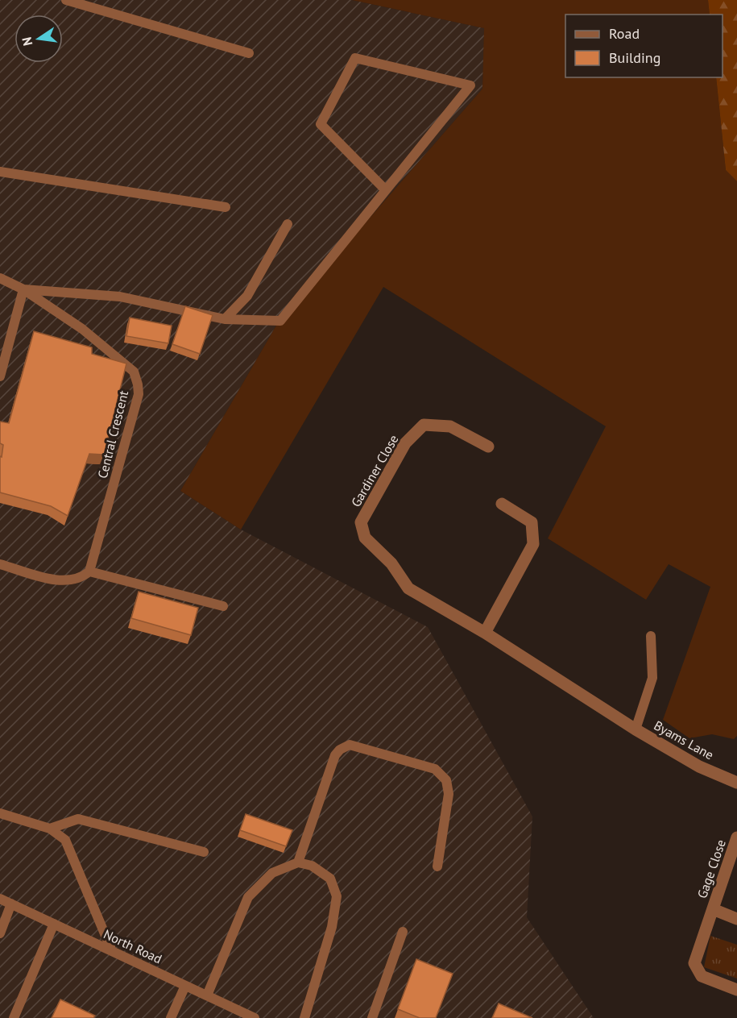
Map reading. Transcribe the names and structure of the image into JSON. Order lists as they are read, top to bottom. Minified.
{"streets":{"street":["Gardiner Close","Byams Lane","Gage Close"],"lane":["Central Crescent","North Road"]},"crossings":[["Gardiner Close","Byams Lane"]],"legend":["Road","Building"],"north":"left"}
